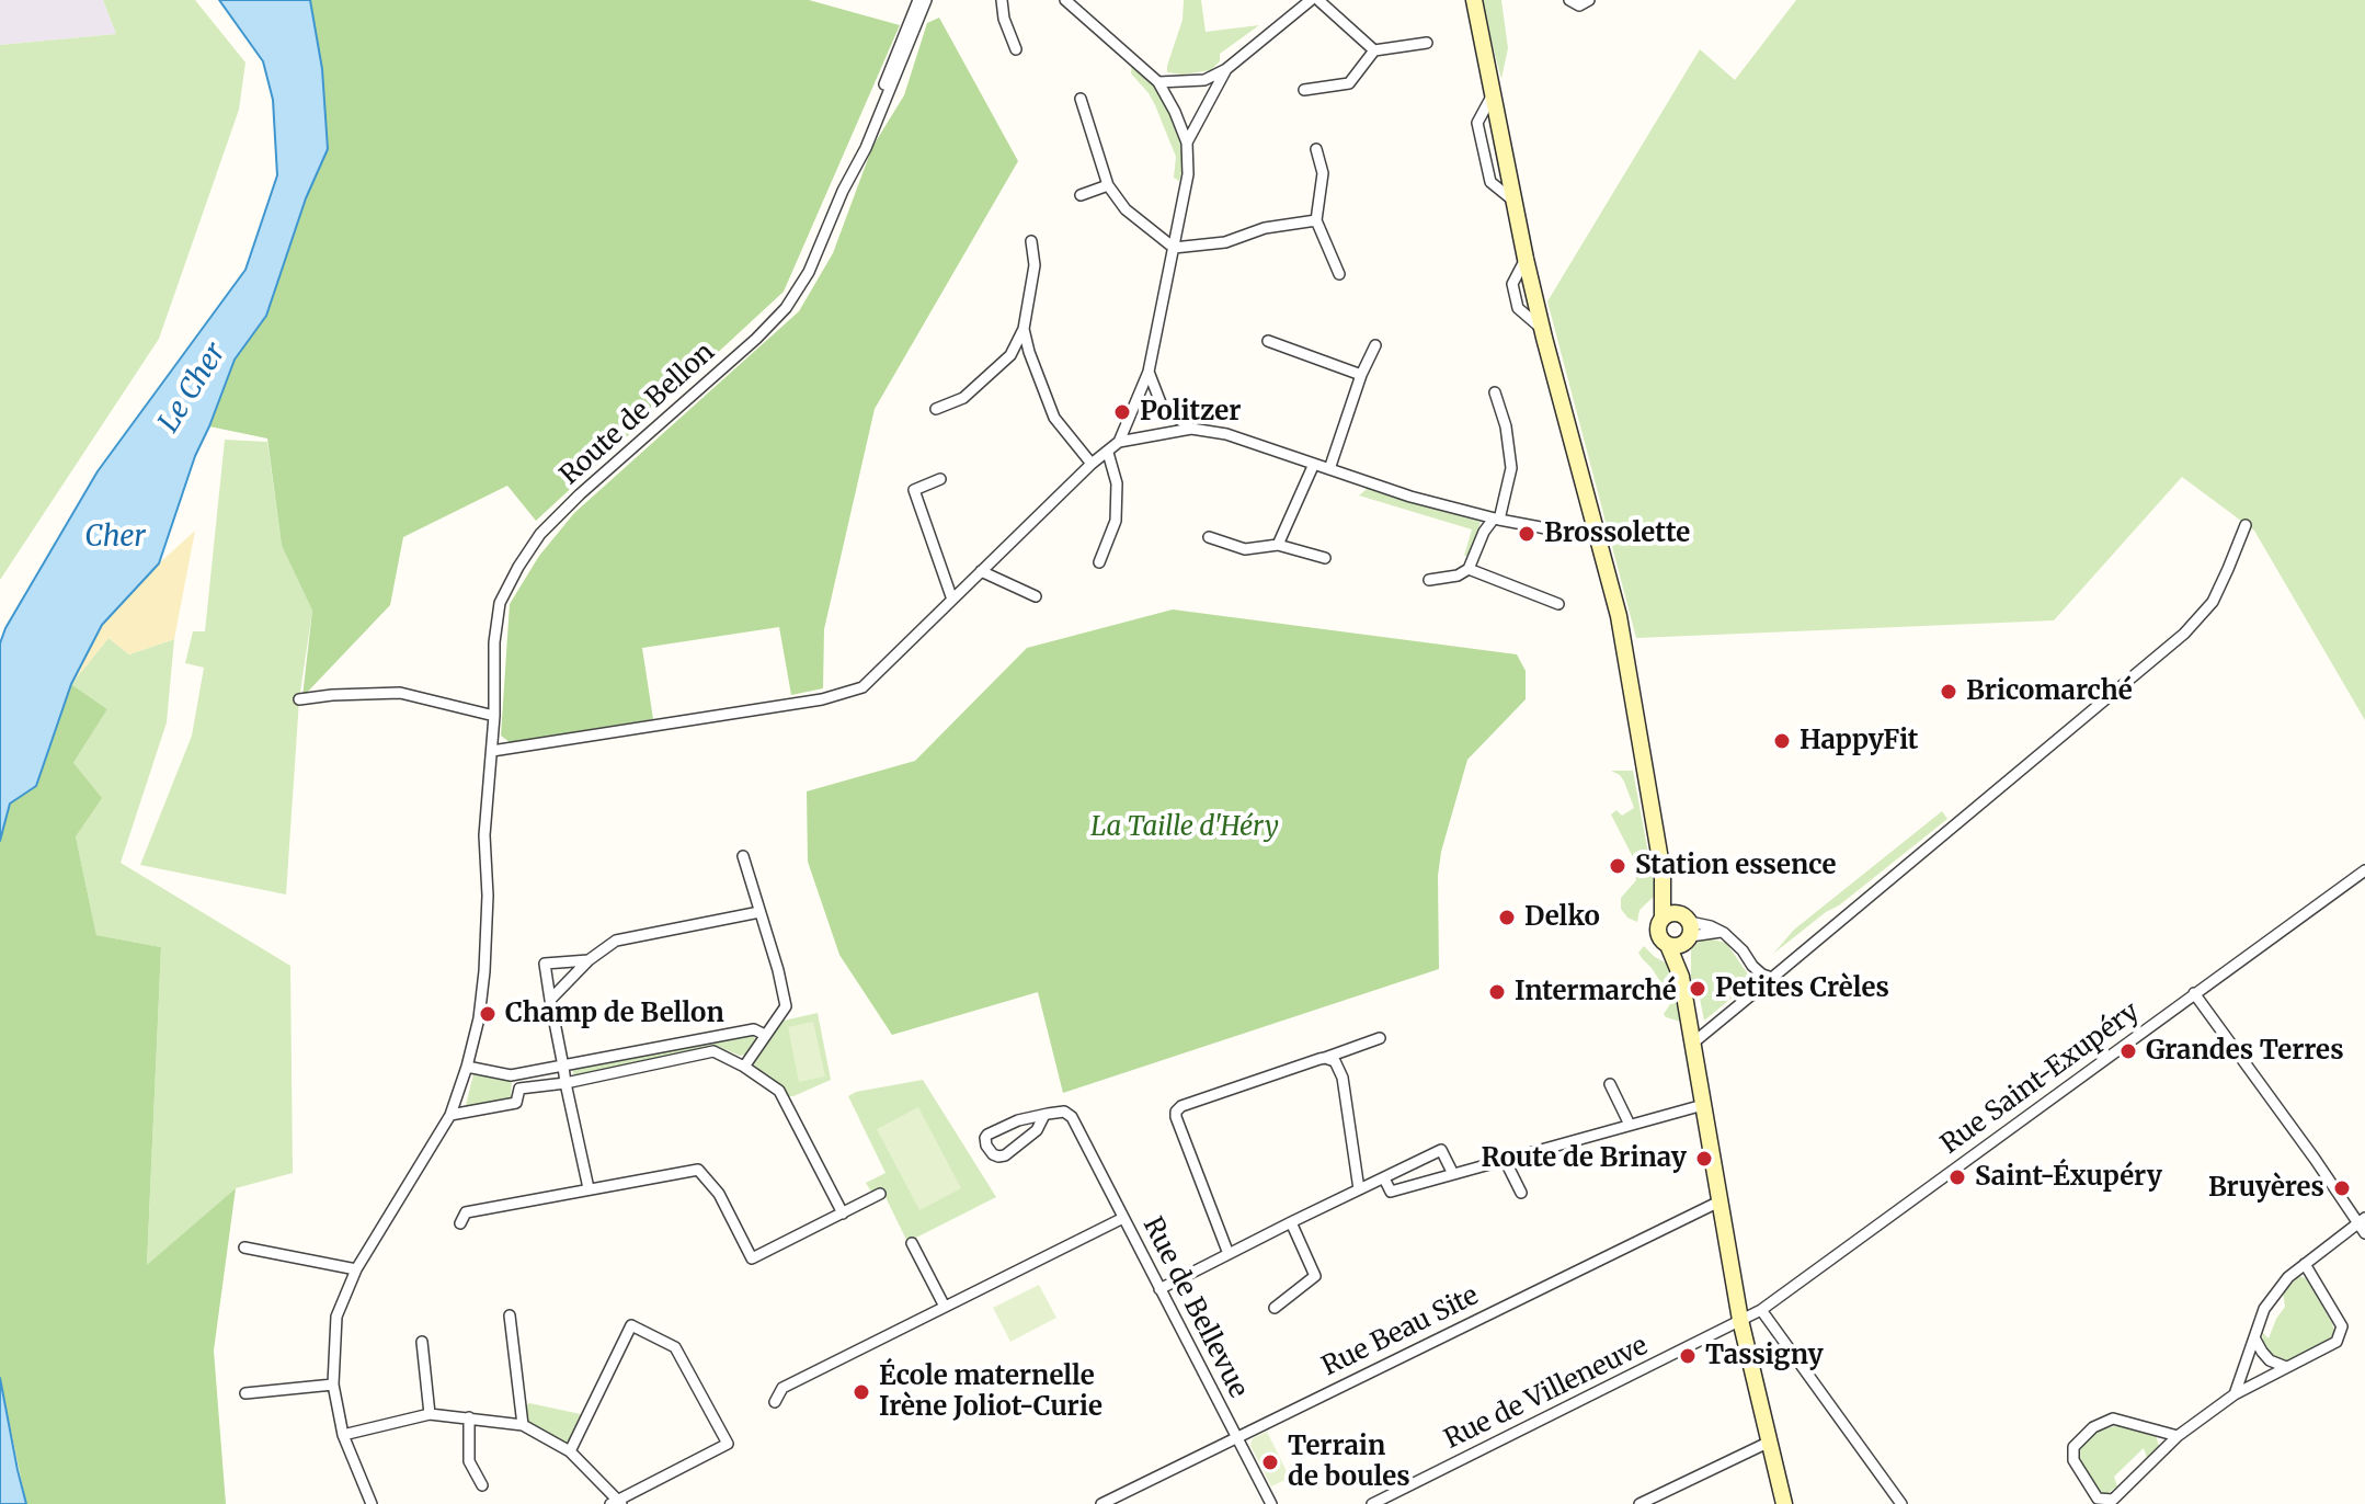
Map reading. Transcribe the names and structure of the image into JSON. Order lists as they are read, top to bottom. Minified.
{"streets":{"street":["Route de Bellon","Rue Saint-Exupéry","Rue de Bellevue","Rue Beau Site","Rue de Villeneuve"]},"crossings":[["Rue Saint-Exupéry","Rue de Villeneuve"],["Rue de Bellevue","Rue Beau Site"]],"water":["Le Cher","Cher"],"parks":["La Taille d'Héry"],"places":["Politzer","Brossolette","Bricomarché","HappyFit","Station essence","Delko","Petites Crèles","Intermarché","Champ de Bellon","Grandes Terres","Route de Brinay","Saint-Éxupéry","Bruyères","Tassigny","École maternelle Irène Joliot-Curie","Terrain de boules"]}
